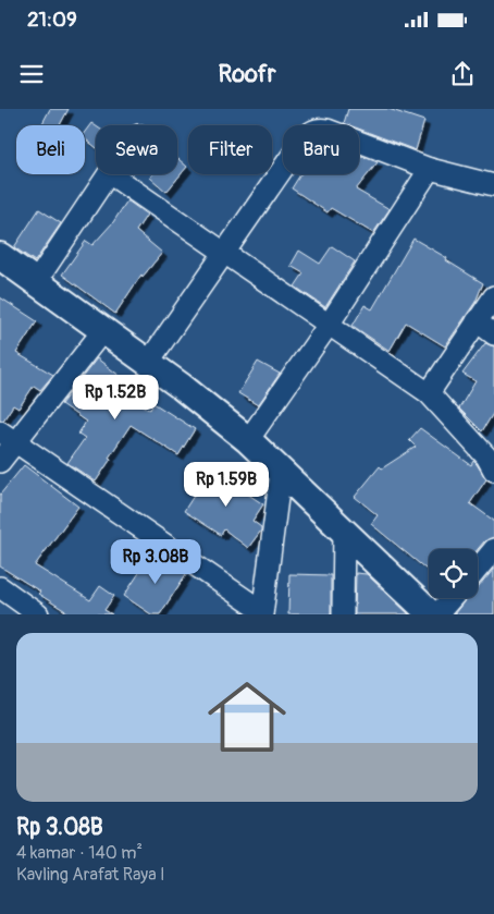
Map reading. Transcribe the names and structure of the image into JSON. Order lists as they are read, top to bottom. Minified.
{"page":{"status":"21:09","header":"Roofr","chip":["Beli","Sewa","Filter","Baru"],"price":["Rp 1.52B","Rp 1.59B","Rp 3.08B"],"list":[{"name":"Rp 3.08B","note":"4 kamar · 140 m² · Kavling Arafat Raya I"}]}}
